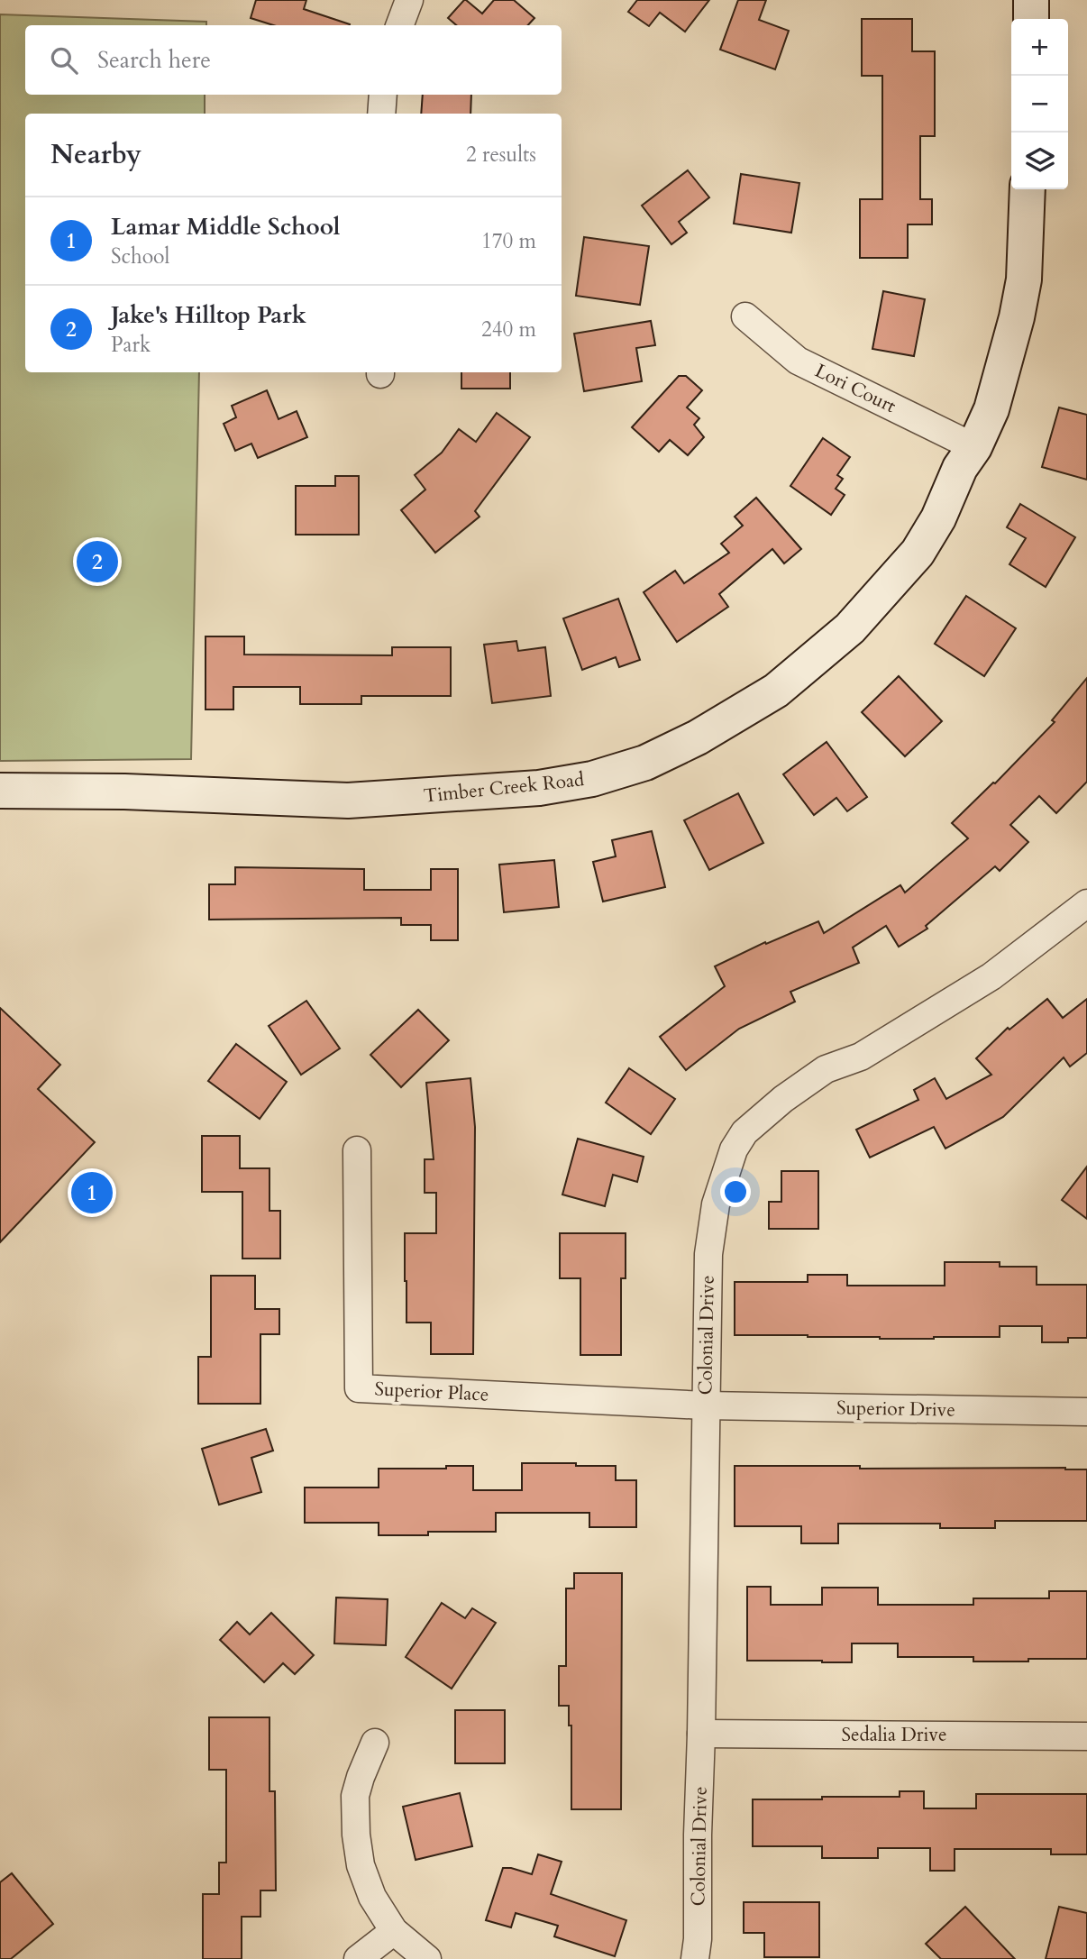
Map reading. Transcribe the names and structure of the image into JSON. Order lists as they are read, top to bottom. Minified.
{"streets":{"street":["Lori Court","Timber Creek Road","Colonial Drive","Superior Place","Superior Drive","Sedalia Drive"]},"crossings":[["Lori Court","Timber Creek Road"],["Colonial Drive","Superior Place"],["Colonial Drive","Superior Drive"],["Colonial Drive","Sedalia Drive"],["Superior Place","Superior Drive"]],"page":{"map_buttons":["+","−"],"search":"Search here","heading":["Nearby","2 results"],"list":[{"mark":"1","name":"Lamar Middle School","note":"School","value":"170 m"},{"mark":"2","name":"Jake's Hilltop Park","note":"Park","value":"240 m"}],"pins":["2","1"]}}
